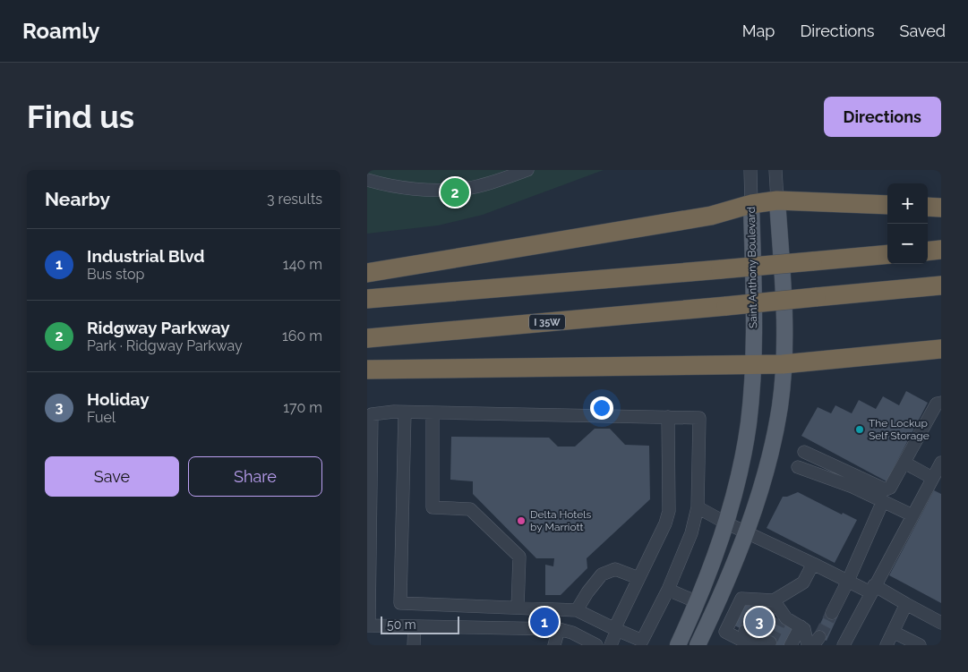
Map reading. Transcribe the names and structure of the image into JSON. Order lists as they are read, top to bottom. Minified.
{"streets":{"highway":["I 35W"],"main road":["Saint Anthony Boulevard"]},"places":["The Lockup Self Storage","Delta Hotels by Marriott"],"scale_bar":"50 m","page":{"header":"Roamly","nav":["Map","Directions","Saved"],"buttons":["Directions",["Save","Share"]],"title":"Find us","heading":["Nearby","3 results"],"pins":["2","1","3"],"map_buttons":["+","−"],"list":[{"mark":"1","name":"Industrial Blvd","note":"Bus stop","value":"140 m"},{"mark":"2","name":"Ridgway Parkway","note":"Park · Ridgway Parkway","value":"160 m"},{"mark":"3","name":"Holiday","note":"Fuel","value":"170 m"}],"scale":"50 m"}}
